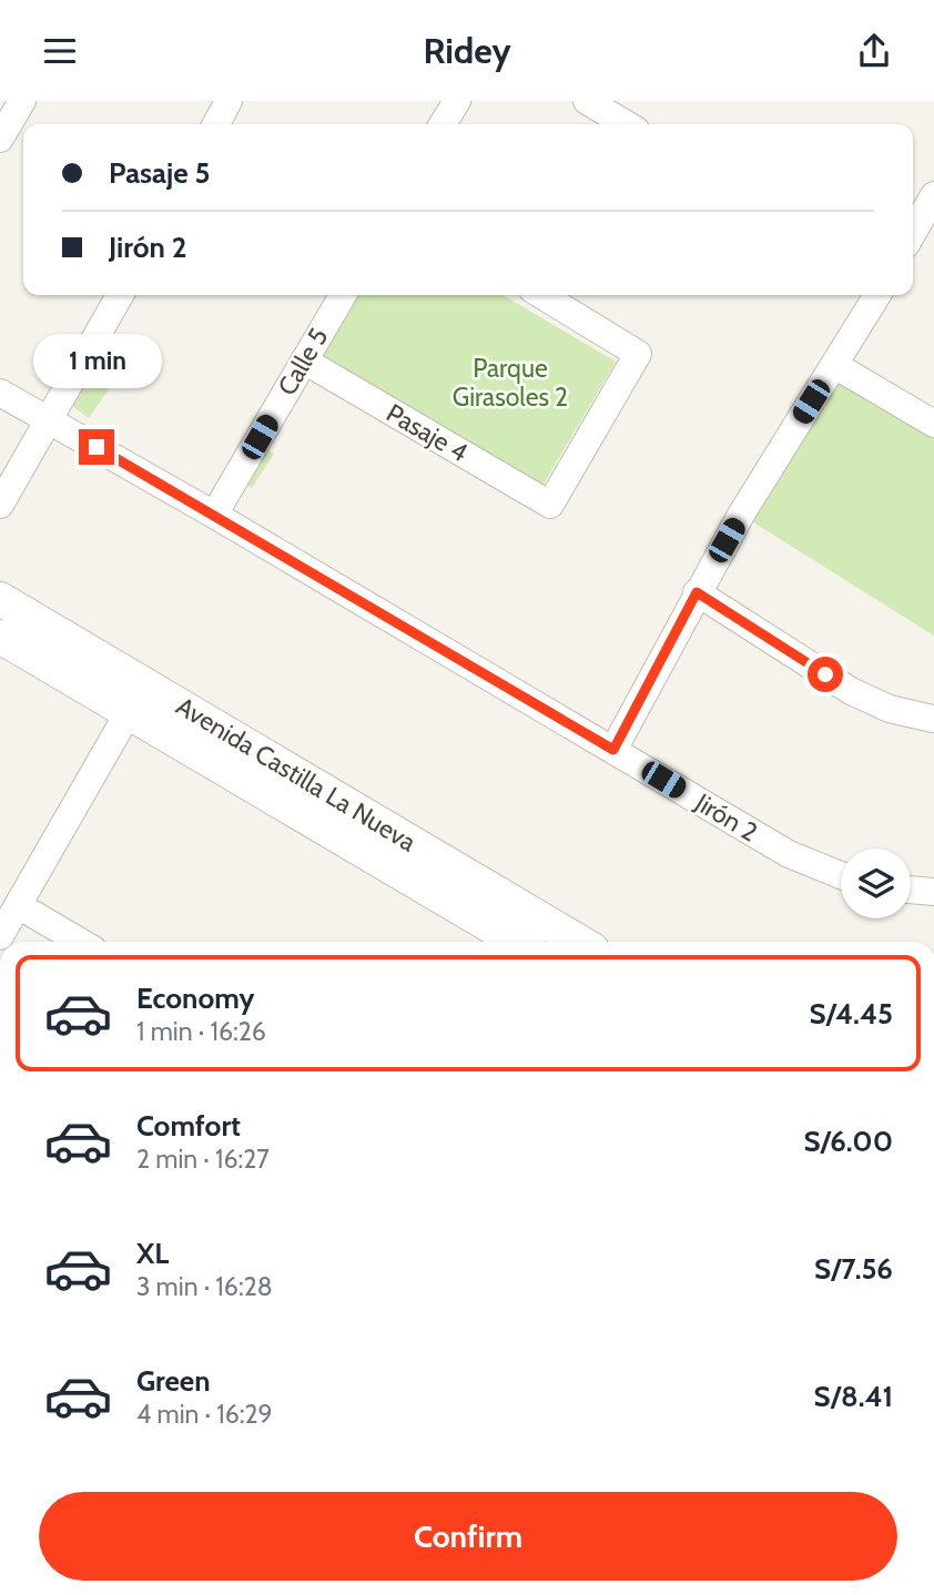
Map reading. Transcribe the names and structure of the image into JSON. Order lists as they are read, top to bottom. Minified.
{"streets":{"street":["Calle 5","Pasaje 4","Avenida Castilla La Nueva","Jirón 2"]},"crossings":[["Calle 5","Pasaje 4"],["Calle 5","Jirón 2"]],"parks":["Parque Girasoles 2"],"page":{"header":"Ridey","banner":["Pasaje 5","Jirón 2"],"bubble":"1 min","list":[{"name":"Economy","note":"1 min · 16:26","value":"S/4.45"},{"name":"Comfort","note":"2 min · 16:27","value":"S/6.00"},{"name":"XL","note":"3 min · 16:28","value":"S/7.56"},{"name":"Green","note":"4 min · 16:29","value":"S/8.41"}],"buttons":"Confirm"}}
